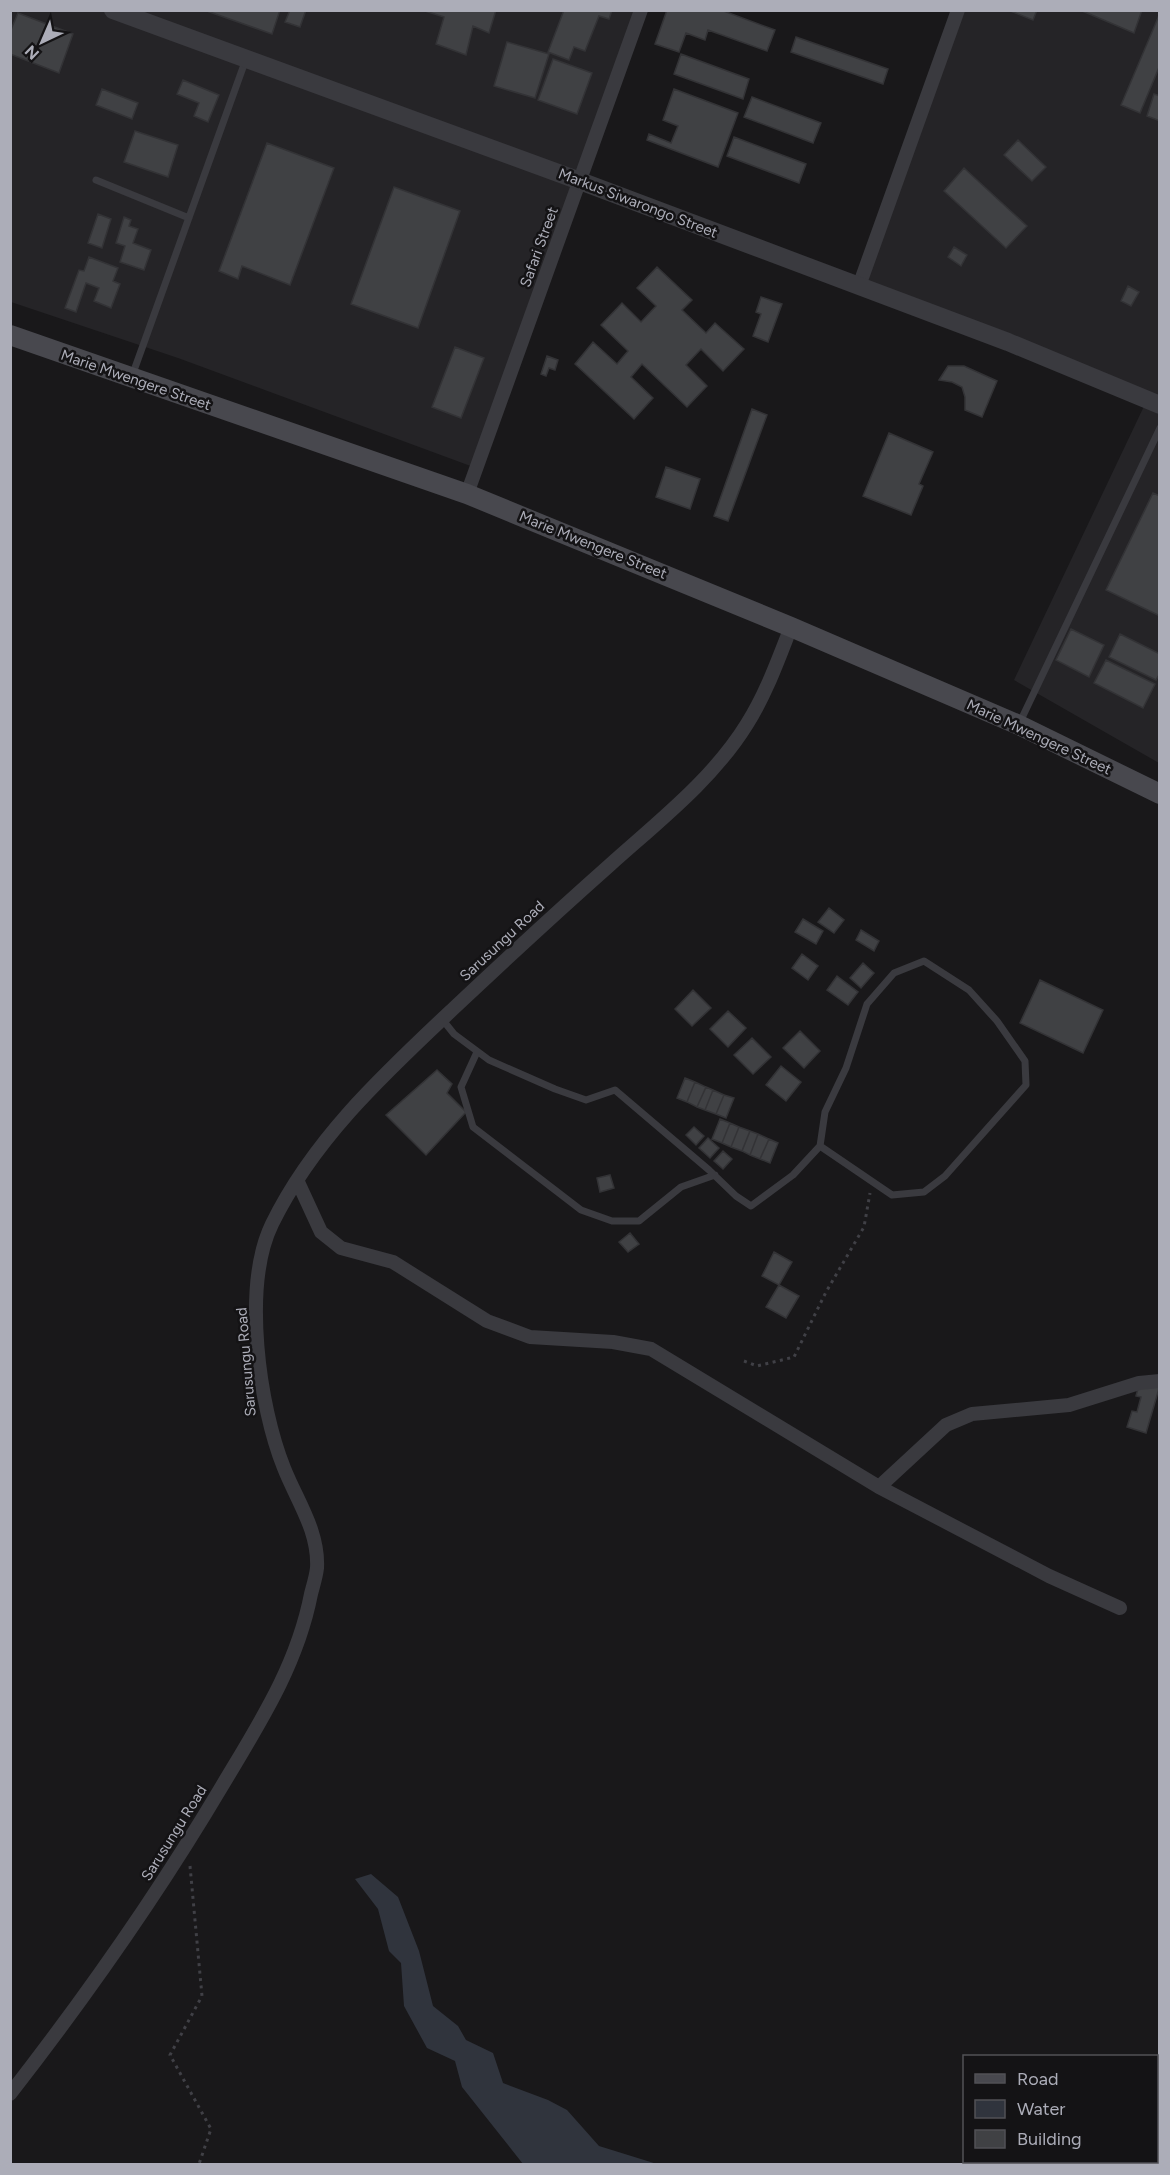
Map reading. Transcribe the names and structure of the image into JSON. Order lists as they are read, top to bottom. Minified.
{"streets":{"main road":["Marie Mwengere Street"],"street":["Markus Siwarongo Street","Safari Street","Sarusungu Road"]},"crossings":[["Markus Siwarongo Street","Safari Street"],["Safari Street","Marie Mwengere Street"],["Marie Mwengere Street","Sarusungu Road"]],"legend":["Road","Water","Building"],"north":"bottom left"}
